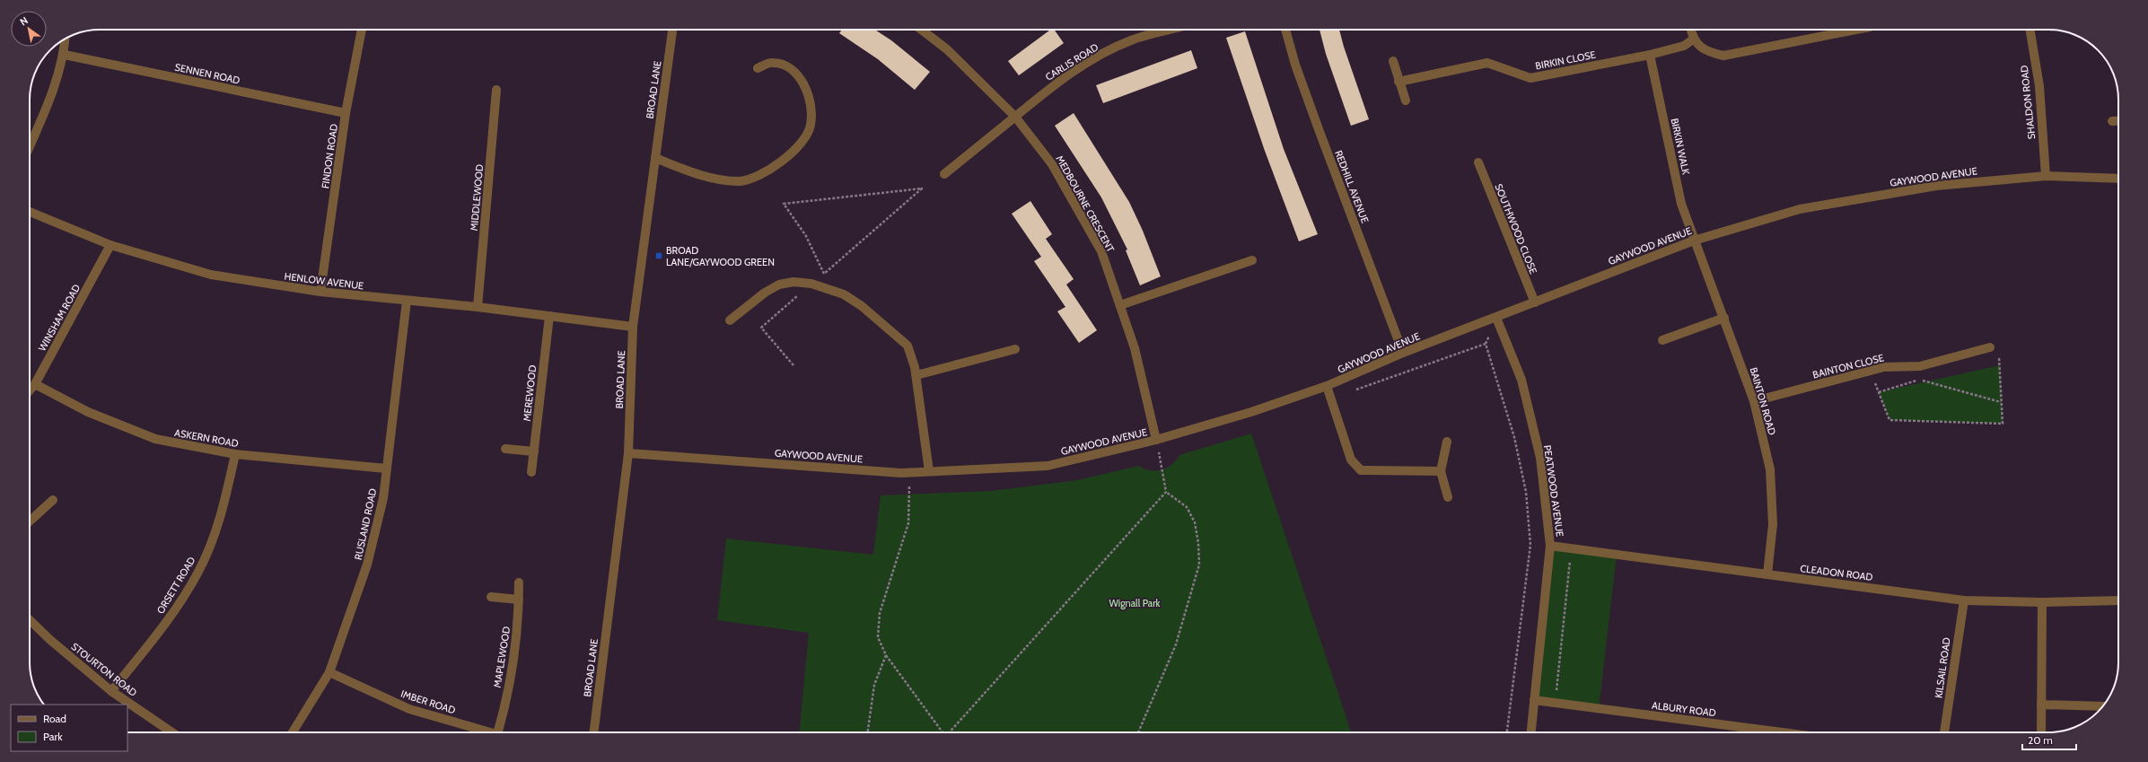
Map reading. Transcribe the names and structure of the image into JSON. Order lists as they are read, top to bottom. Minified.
{"streets":{"street":["BIRKIN CLOSE","CARLIS ROAD","SENNEN ROAD","BROAD LANE","SHALDON ROAD","BIRKIN WALK","FINDON ROAD","GAYWOOD AVENUE","REDHILL AVENUE","MIDDLEWOOD","MEDBOURNE CRESCENT","SOUTHWOOD CLOSE","HENLOW AVENUE","WINSHAM ROAD","BAINTON CLOSE","MEREWOOD","BAINTON ROAD","ASKERN ROAD","PEATWOOD AVENUE","RUSLAND ROAD","CLEADON ROAD","ORSETT ROAD","MAPLEWOOD","KILSAIL ROAD","STOURTON ROAD","IMBER ROAD","ALBURY ROAD"]},"crossings":[["BIRKIN CLOSE","BIRKIN WALK"],["CARLIS ROAD","MEDBOURNE CRESCENT"],["SENNEN ROAD","FINDON ROAD"],["BROAD LANE","GAYWOOD AVENUE"],["BROAD LANE","HENLOW AVENUE"],["SHALDON ROAD","GAYWOOD AVENUE"],["BIRKIN WALK","GAYWOOD AVENUE"],["BIRKIN WALK","BAINTON ROAD"],["FINDON ROAD","HENLOW AVENUE"],["GAYWOOD AVENUE","REDHILL AVENUE"],["GAYWOOD AVENUE","MEDBOURNE CRESCENT"],["GAYWOOD AVENUE","SOUTHWOOD CLOSE"],["GAYWOOD AVENUE","BAINTON ROAD"],["GAYWOOD AVENUE","PEATWOOD AVENUE"],["MIDDLEWOOD","HENLOW AVENUE"],["HENLOW AVENUE","WINSHAM ROAD"],["HENLOW AVENUE","MEREWOOD"],["HENLOW AVENUE","RUSLAND ROAD"],["WINSHAM ROAD","ASKERN ROAD"],["BAINTON CLOSE","BAINTON ROAD"],["BAINTON ROAD","CLEADON ROAD"],["ASKERN ROAD","RUSLAND ROAD"],["ASKERN ROAD","ORSETT ROAD"],["PEATWOOD AVENUE","CLEADON ROAD"],["PEATWOOD AVENUE","ALBURY ROAD"],["RUSLAND ROAD","IMBER ROAD"],["CLEADON ROAD","KILSAIL ROAD"],["ORSETT ROAD","STOURTON ROAD"]],"parks":["Wignall Park"],"places":{"transit":["BROAD LANE/GAYWOOD GREEN"]},"legend":["Road","Park"],"scale_bar":"20 m","north":"top left"}
